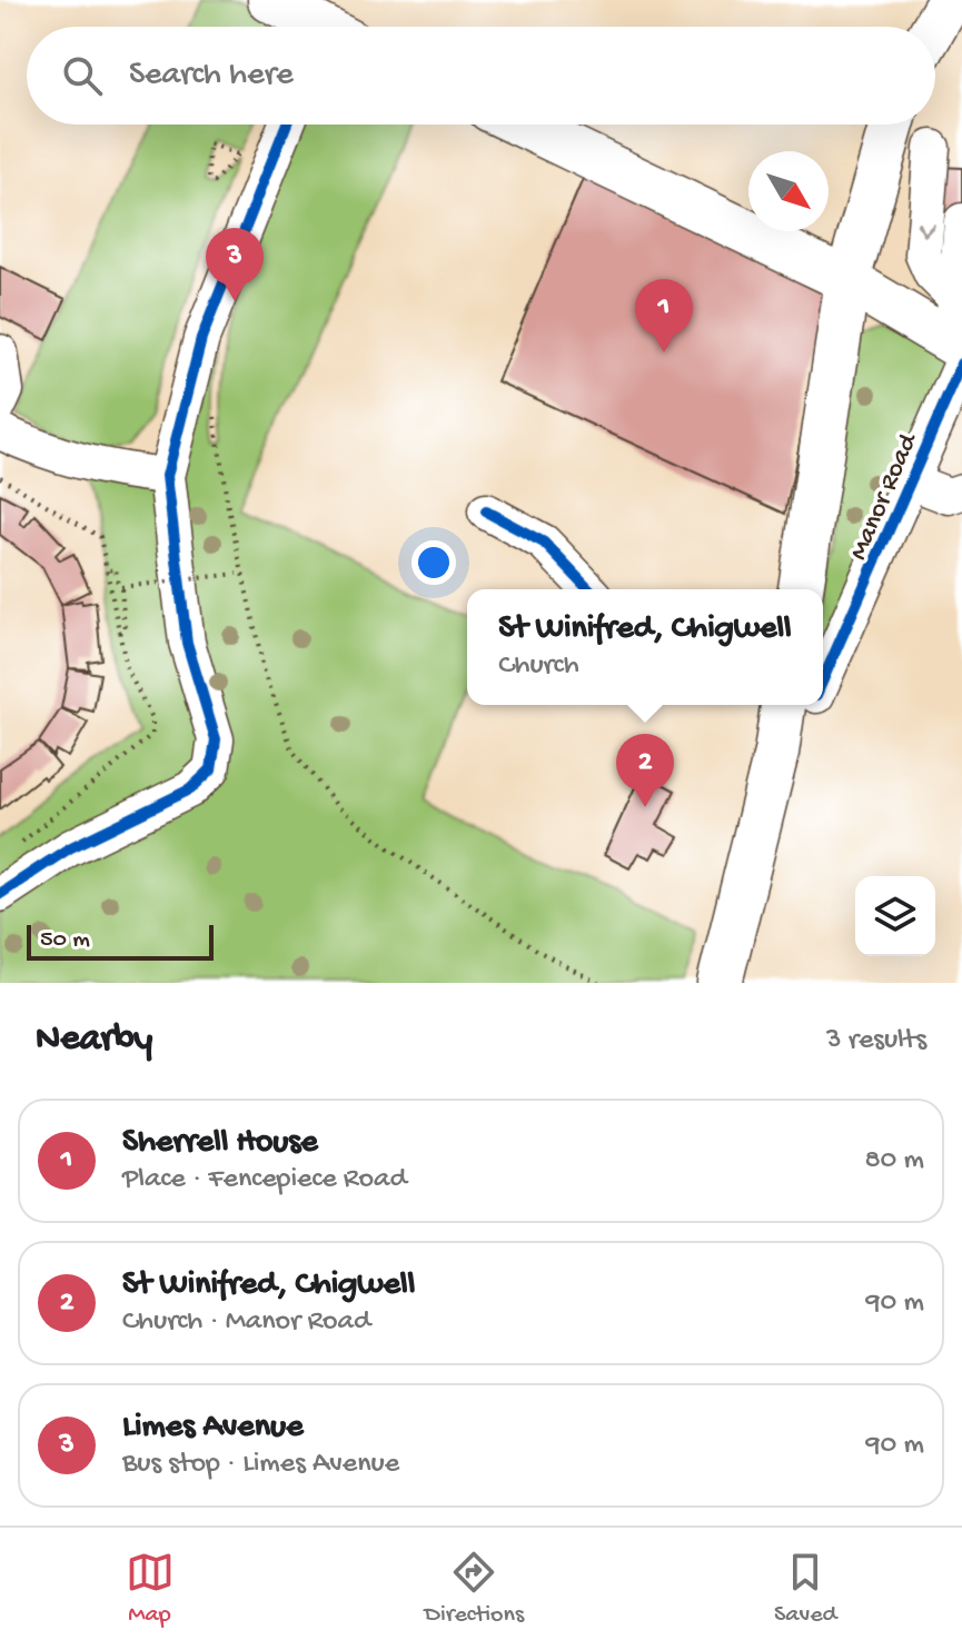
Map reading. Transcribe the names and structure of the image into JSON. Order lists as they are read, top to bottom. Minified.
{"streets":{"main road":["Manor Road"]},"scale_bar":"50 m","north":"bottom right","page":{"search":"Search here","pins":["3","1","2"],"popup":["St Winifred, Chigwell","Church"],"scale":"50 m","heading":["Nearby","3 results"],"list":[{"mark":"1","name":"Sherrell House","note":"Place · Fencepiece Road","value":"80 m"},{"mark":"2","name":"St Winifred, Chigwell","note":"Church · Manor Road","value":"90 m"},{"mark":"3","name":"Limes Avenue","note":"Bus stop · Limes Avenue","value":"90 m"}],"nav":["Map","Directions","Saved"]}}
